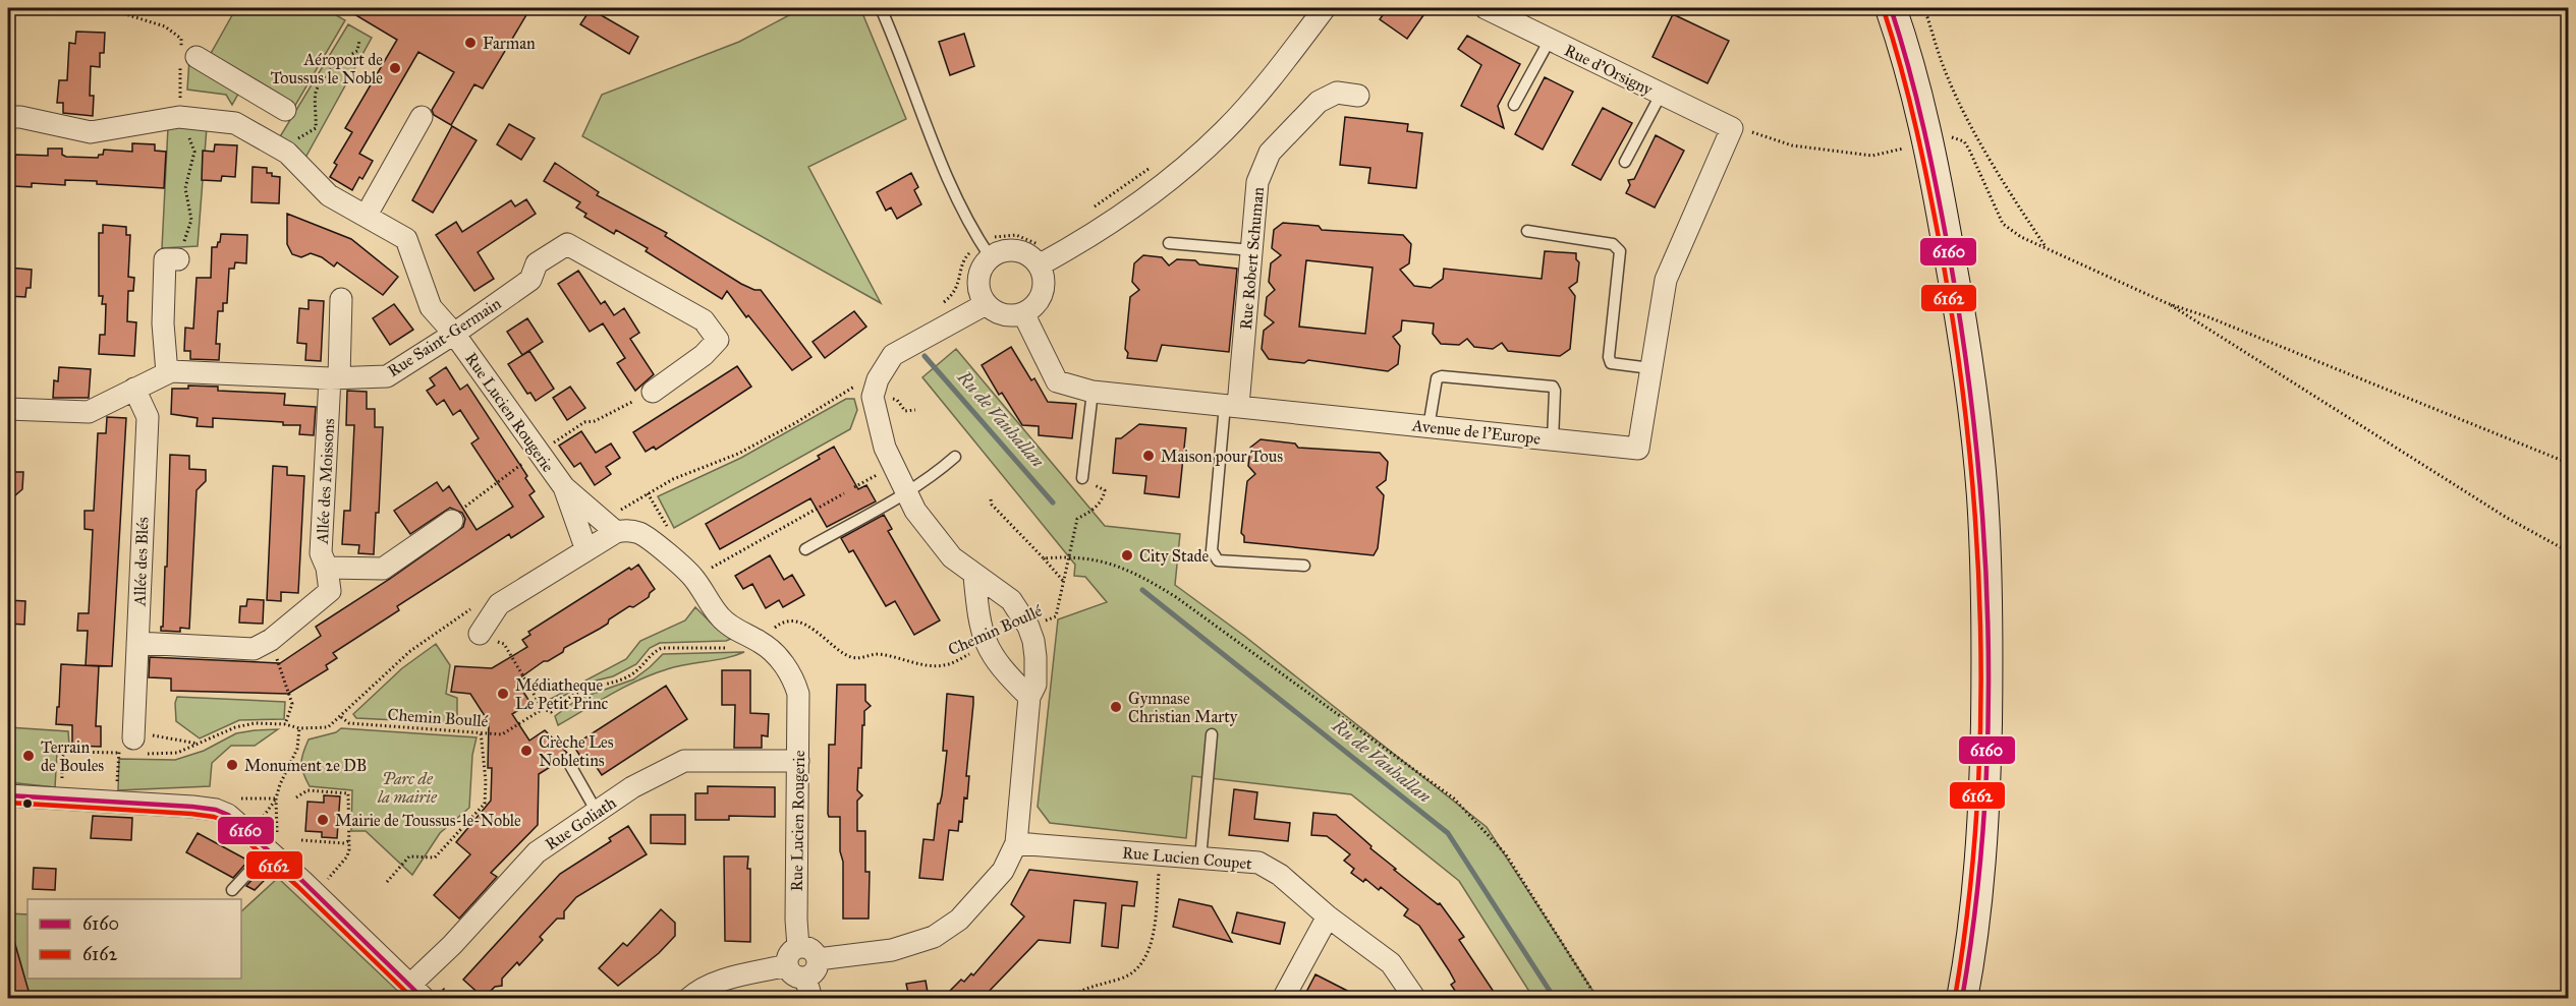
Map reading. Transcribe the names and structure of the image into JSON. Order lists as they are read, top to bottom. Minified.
{"streets":{"street":["Rue d'Orsigny","Rue Robert Schuman","Rue Saint-Germain","Rue Lucien Rougerie","Avenue de l'Europe","Allée des Moissons","Allée des Blés","Rue Goliath","Rue Lucien Coupet"],"path":["Chemin Boullé"]},"crossings":[["Rue d'Orsigny","Avenue de l'Europe"],["Rue Robert Schuman","Avenue de l'Europe"],["Rue Saint-Germain","Rue Lucien Rougerie"],["Rue Saint-Germain","Allée des Moissons"],["Rue Saint-Germain","Allée des Blés"],["Rue Lucien Rougerie","Chemin Boullé"],["Rue Lucien Rougerie","Rue Goliath"],["Allée des Moissons","Allée des Blés"]],"water":["Ru de Vauhallan"],"parks":["Parc de la mairie"],"places":["Farman","Aéroport de Toussus le Noble","Maison pour Tous","City Stade","Médiatheque Le Petit Princ","Gymnase Christian Marty","Crèche Les Nobletins","Terrain de Boules","Monument 2e DB","Mairie de Toussus-le-Noble"],"lines":["transit line 6160","transit line 6162"],"legend":["6160","6162"]}
